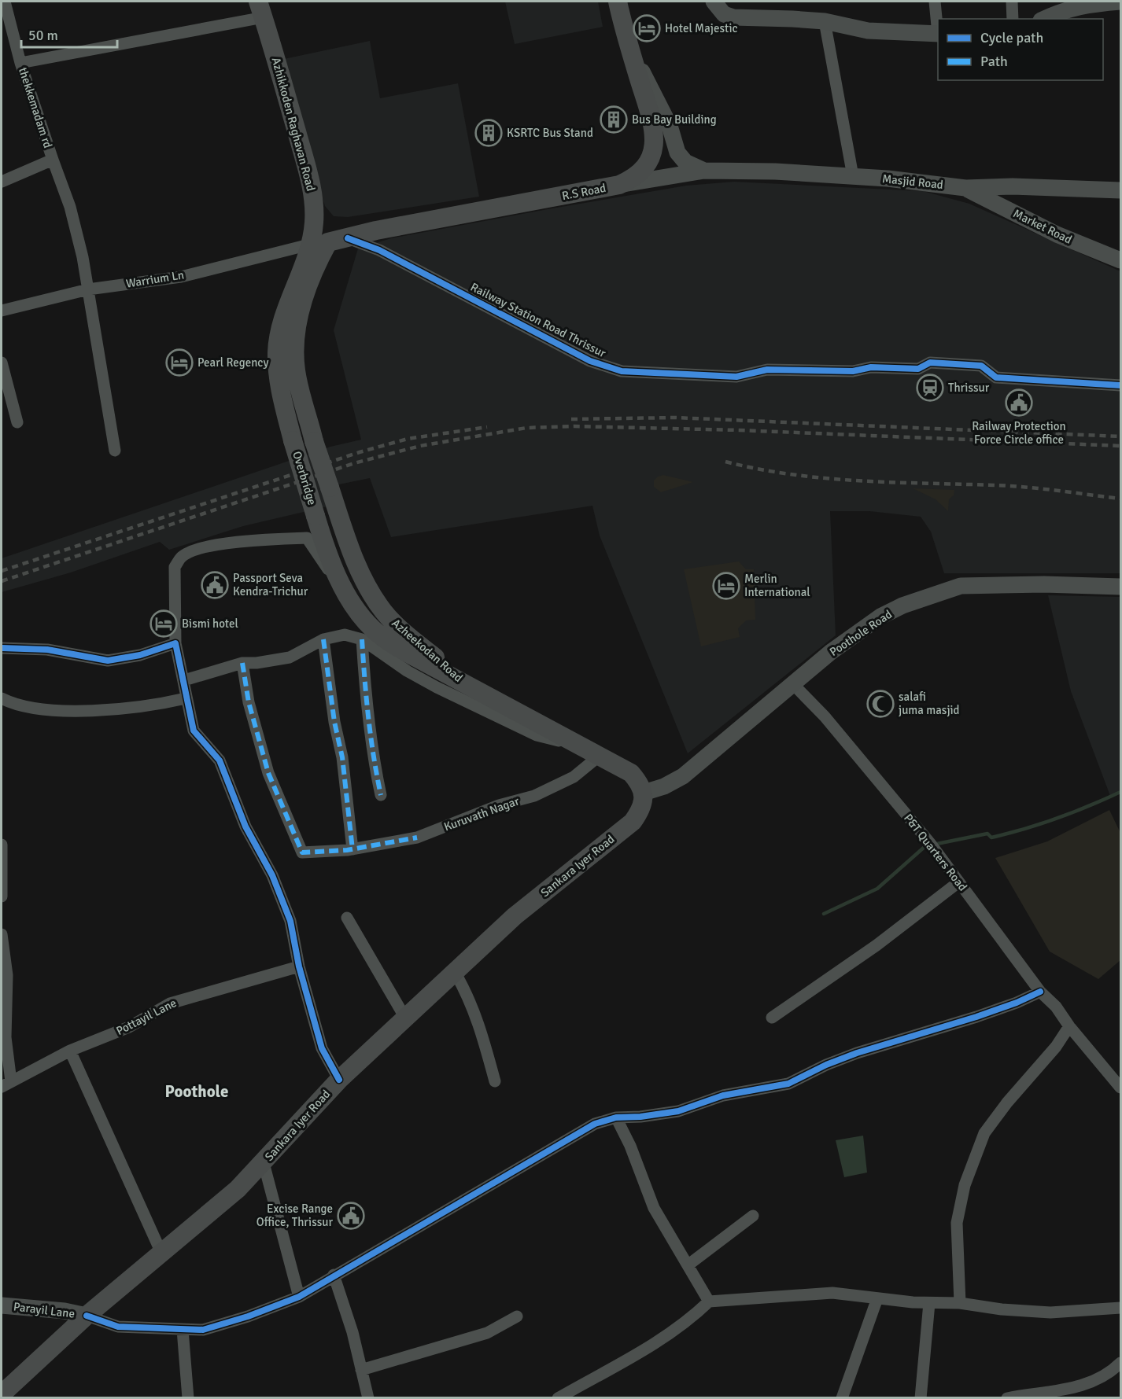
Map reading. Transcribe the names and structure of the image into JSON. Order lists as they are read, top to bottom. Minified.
{"streets":{"main road":["Azhikkoden Raghavan Road","R.S Road","Overbridge","Azheekodan Road","Sankara Iyer Road"],"street":["thekkemadam rd","Masjid Road","Market Road","Warrium Ln","Railway Station Road Thrissur","Poothole Road","Kuruvath Nagar","P&T Quarters Road","Pottayil Lane","Parayil Lane"]},"crossings":[["Azhikkoden Raghavan Road","R.S Road"],["Azhikkoden Raghavan Road","Warrium Ln"],["Azhikkoden Raghavan Road","Overbridge"],["Masjid Road","R.S Road"],["Masjid Road","Market Road"],["R.S Road","Warrium Ln"],["R.S Road","Railway Station Road Thrissur"],["R.S Road","Azheekodan Road"],["Overbridge","Azheekodan Road"],["Poothole Road","Azheekodan Road"],["Poothole Road","P&T Quarters Road"],["Poothole Road","Sankara Iyer Road"],["Azheekodan Road","Kuruvath Nagar"],["Azheekodan Road","Sankara Iyer Road"],["Sankara Iyer Road","Parayil Lane"]],"districts":["Poothole"],"places":{"hotel":["Hotel Majestic","Pearl Regency","Merlin International","Bismi hotel"],"building":["Bus Bay Building","KSRTC Bus Stand"],"station":["Thrissur"],"public building":["Railway Protection Force Circle office","Passport Seva Kendra-Trichur","Excise Range Office, Thrissur"],"mosque":["salafi juma masjid"]},"legend":["Cycle path","Path"],"scale_bar":"50 m"}
